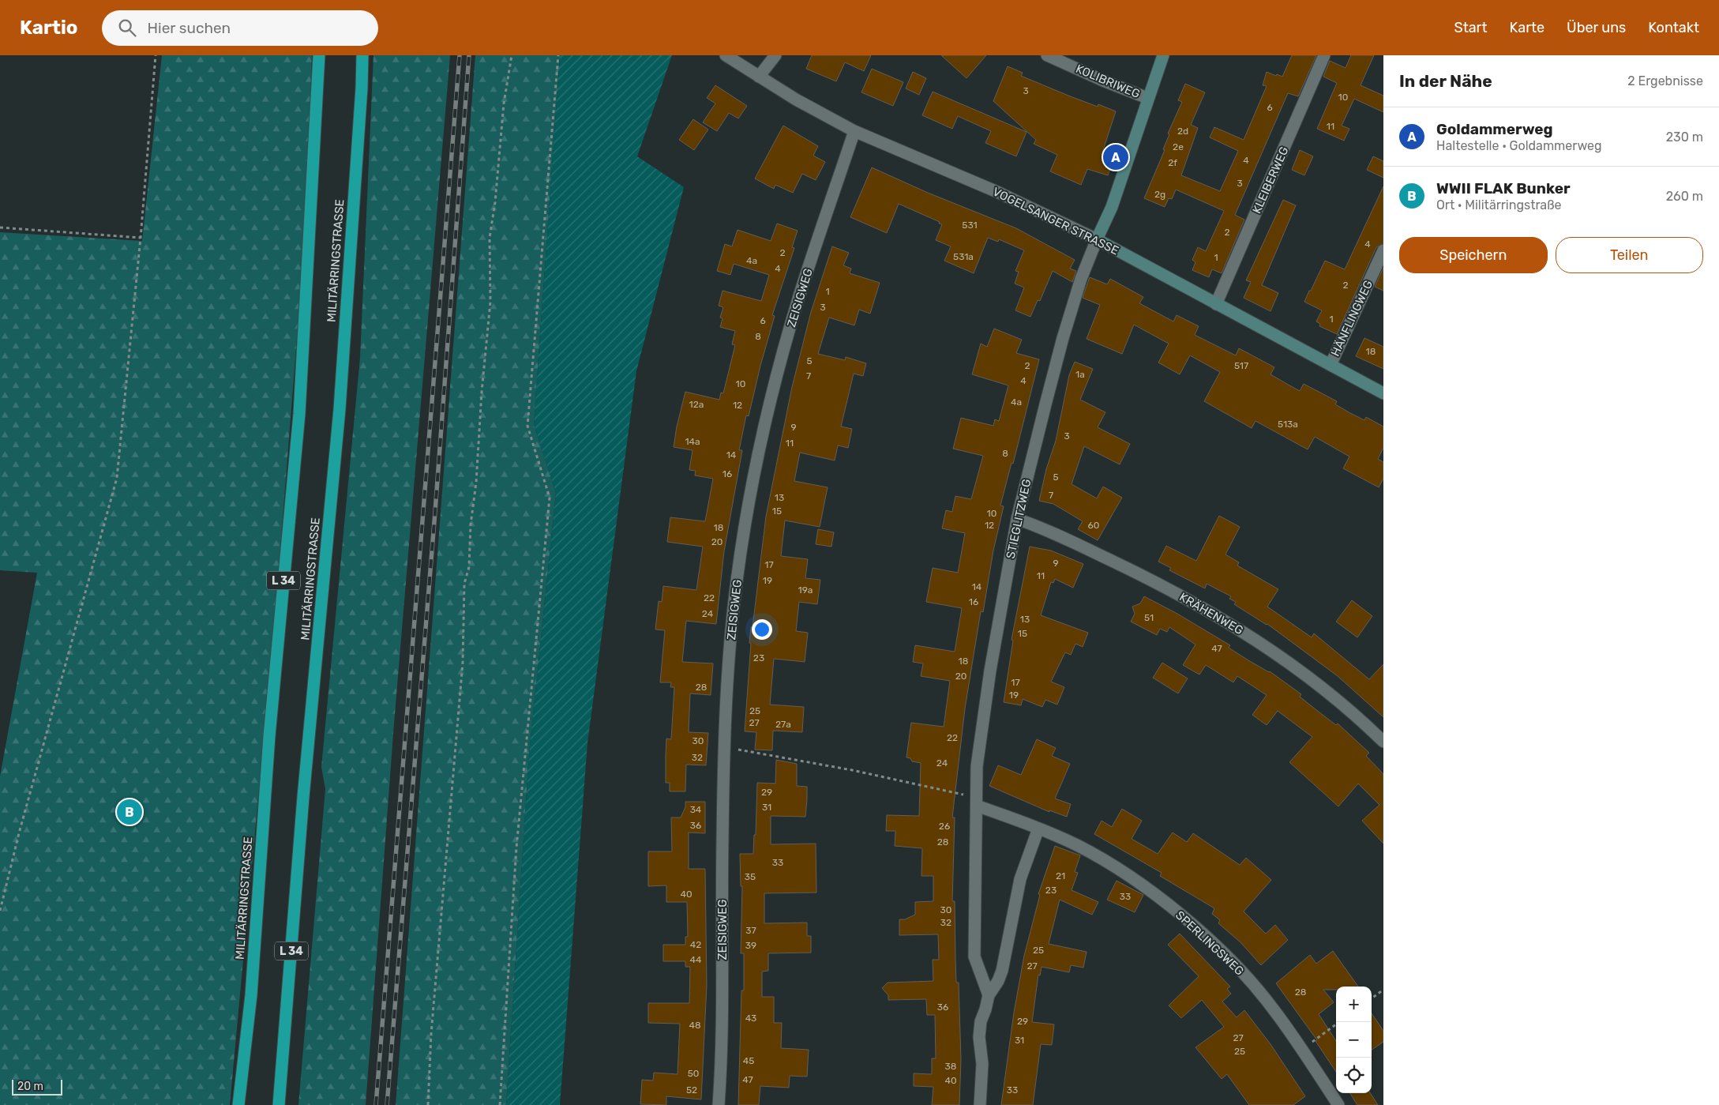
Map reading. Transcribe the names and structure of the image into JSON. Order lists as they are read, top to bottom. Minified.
{"streets":{"highway":["MILITÄRRINGSTRASSE","L 34"],"street":["KOLIBRIWEG","KLEIBERWEG","VOGELSANGER STRASSE","ZEISIGWEG","HÄNFLINGWEG","STIEGLITZWEG","KRÄHENWEG","SPERLINGSWEG"]},"crossings":[["KLEIBERWEG","VOGELSANGER STRASSE"],["VOGELSANGER STRASSE","ZEISIGWEG"],["VOGELSANGER STRASSE","HÄNFLINGWEG"],["VOGELSANGER STRASSE","STIEGLITZWEG"],["STIEGLITZWEG","KRÄHENWEG"],["STIEGLITZWEG","SPERLINGSWEG"]],"house_numbers":["3","10","6","11","2d","2e","4","2f","3","2g","531","2","4","2","531a","1","4a","4","2","1","3","1","6","8","18","5","2","517","1a","7","4","10","4a","12a","12","513a","9","3","14a","11","8","14","16","5","7","13","15","10","12","60","18","20","9","17","11","19","14","19a","22","16","24","51","13","15","47","23","18","20","17","28","19","25","27","27a","22","30","32","24","29","31","34","36","26","28","33","21","35","23","40","33","30","32","37","42","39","25","44","27","28","36","43","29","48","27","31","25","45","38","50","47","40","52","33"],"scale_bar":"20 m","page":{"header":"Kartio","search":"Hier suchen","nav":["Start","Karte","Über uns","Kontakt"],"heading":["In der Nähe","2 Ergebnisse"],"list":[{"mark":"A","name":"Goldammerweg","note":"Haltestelle · Goldammerweg","value":"230 m"},{"mark":"B","name":"WWII FLAK Bunker","note":"Ort · Militärringstraße","value":"260 m"}],"pins":["A","B"],"buttons":["Speichern","Teilen"],"map_buttons":["+","−"],"scale":"20 m"}}
